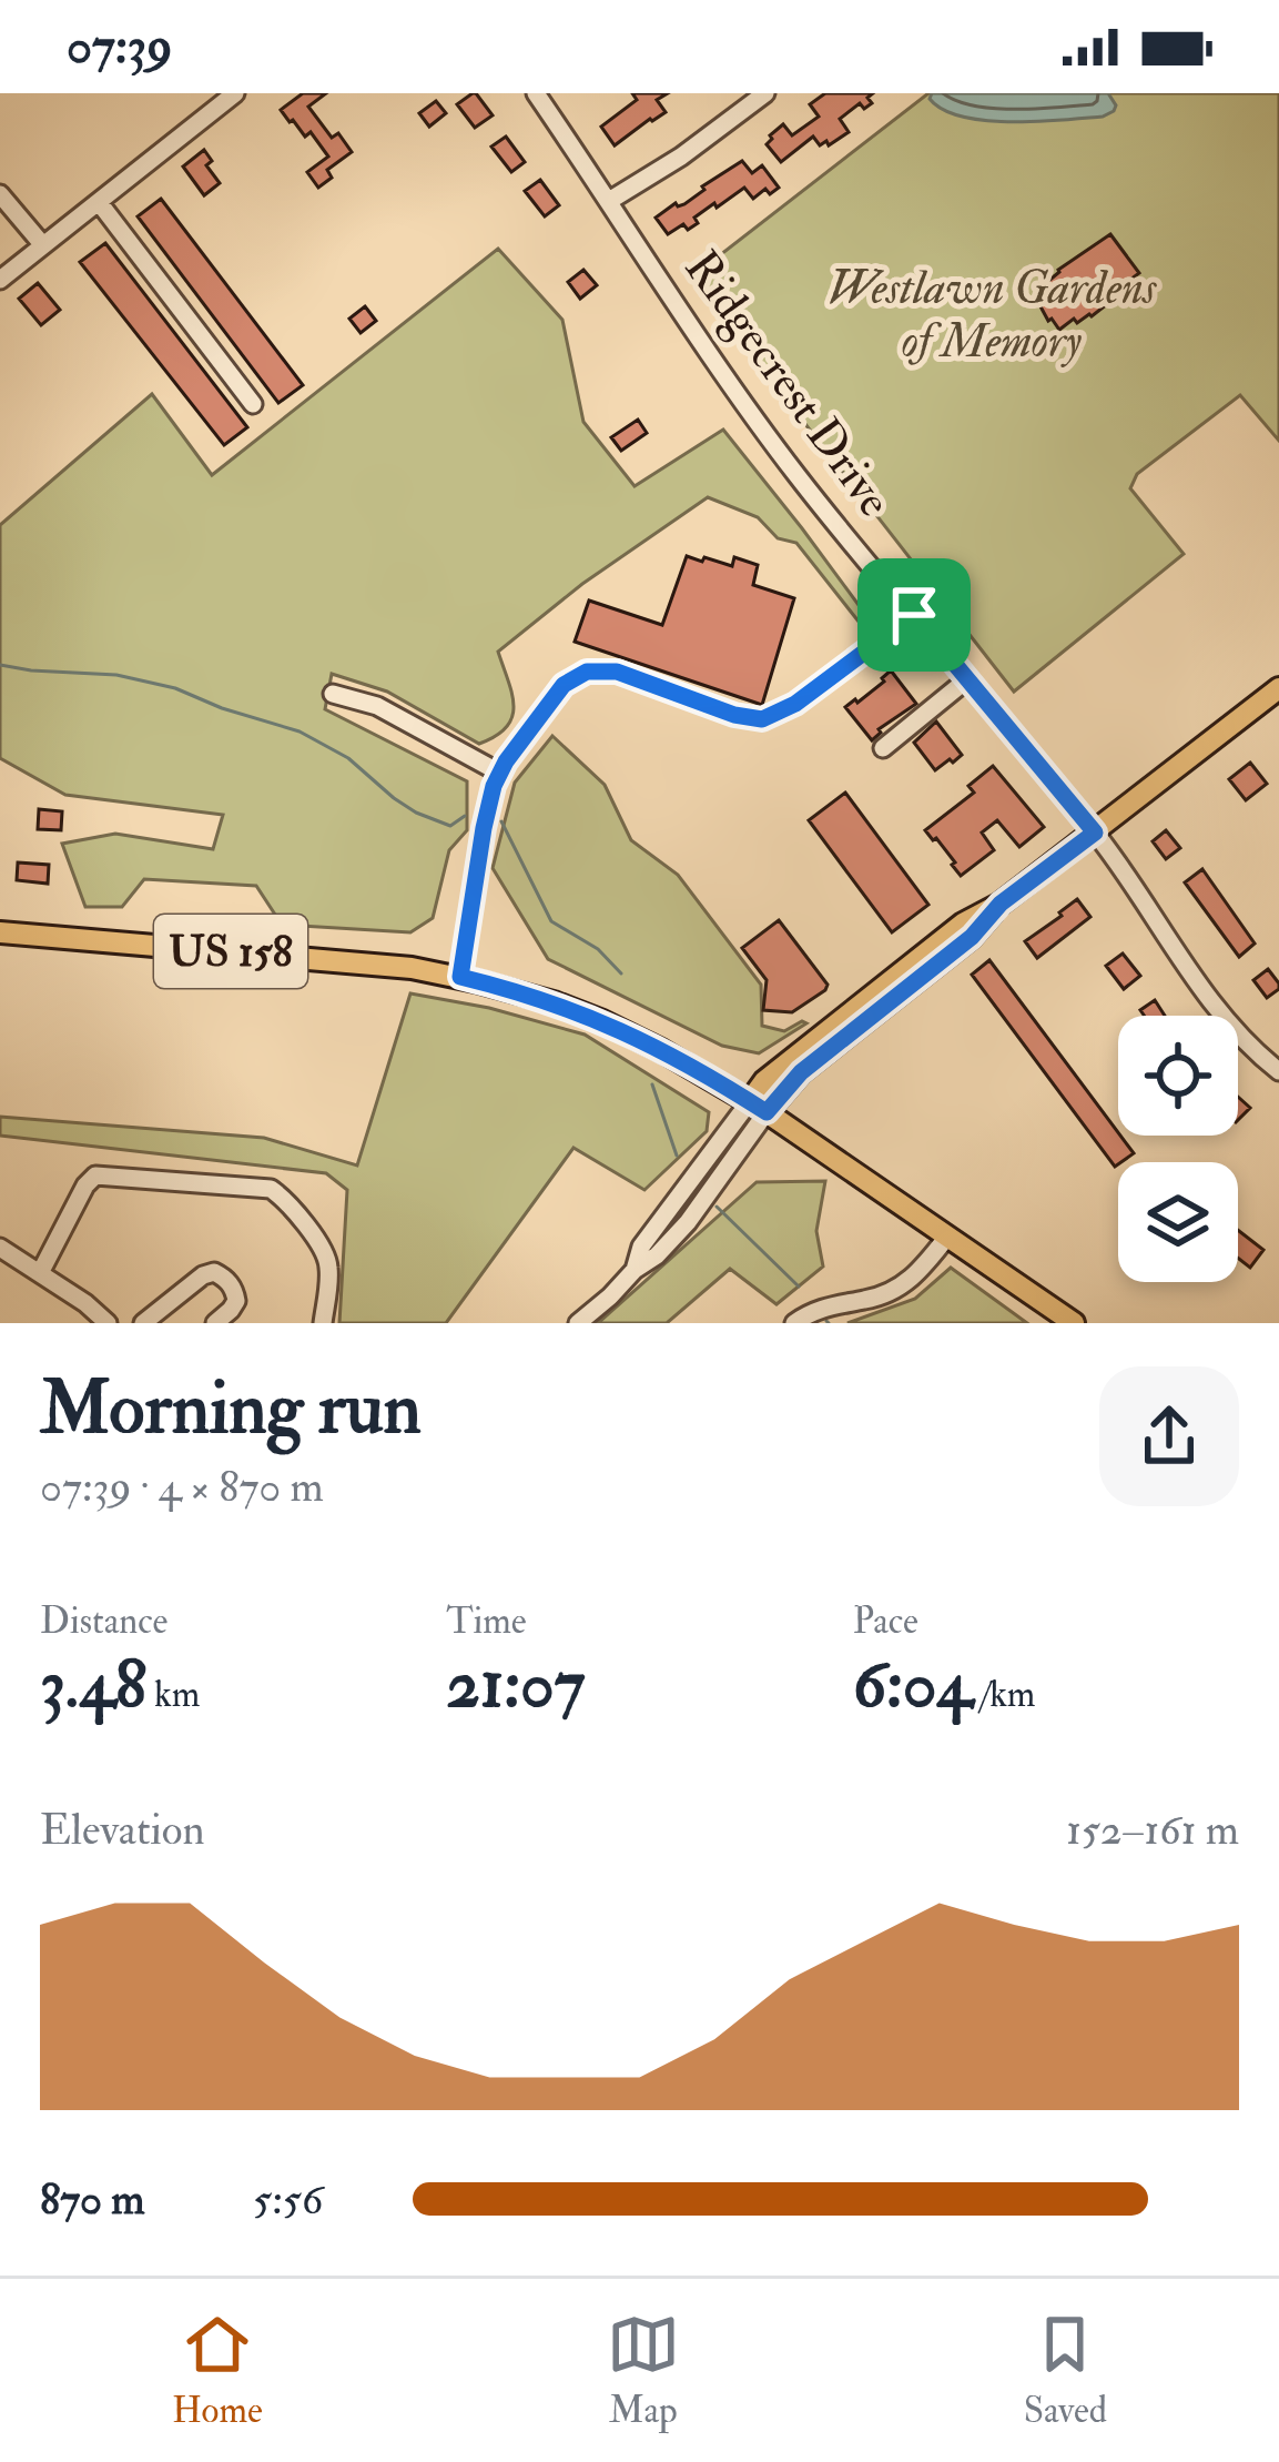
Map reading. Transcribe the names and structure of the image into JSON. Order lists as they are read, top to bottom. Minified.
{"streets":{"main road":["US 158"],"street":["Ridgecrest Drive"]},"parks":["Westlawn Gardens of Memory"],"page":{"status":"07:39","heading":["Morning run","07:39 · 4 × 870 m"],"stats":[["Distance","3.48 km"],["Time","21:07"],["Pace","6:04 /km"]],"chart":["Elevation","152–161 m"],"list":[{"name":"870 m","note":"5:56"}],"tabs":["Home","Map","Saved"]}}
